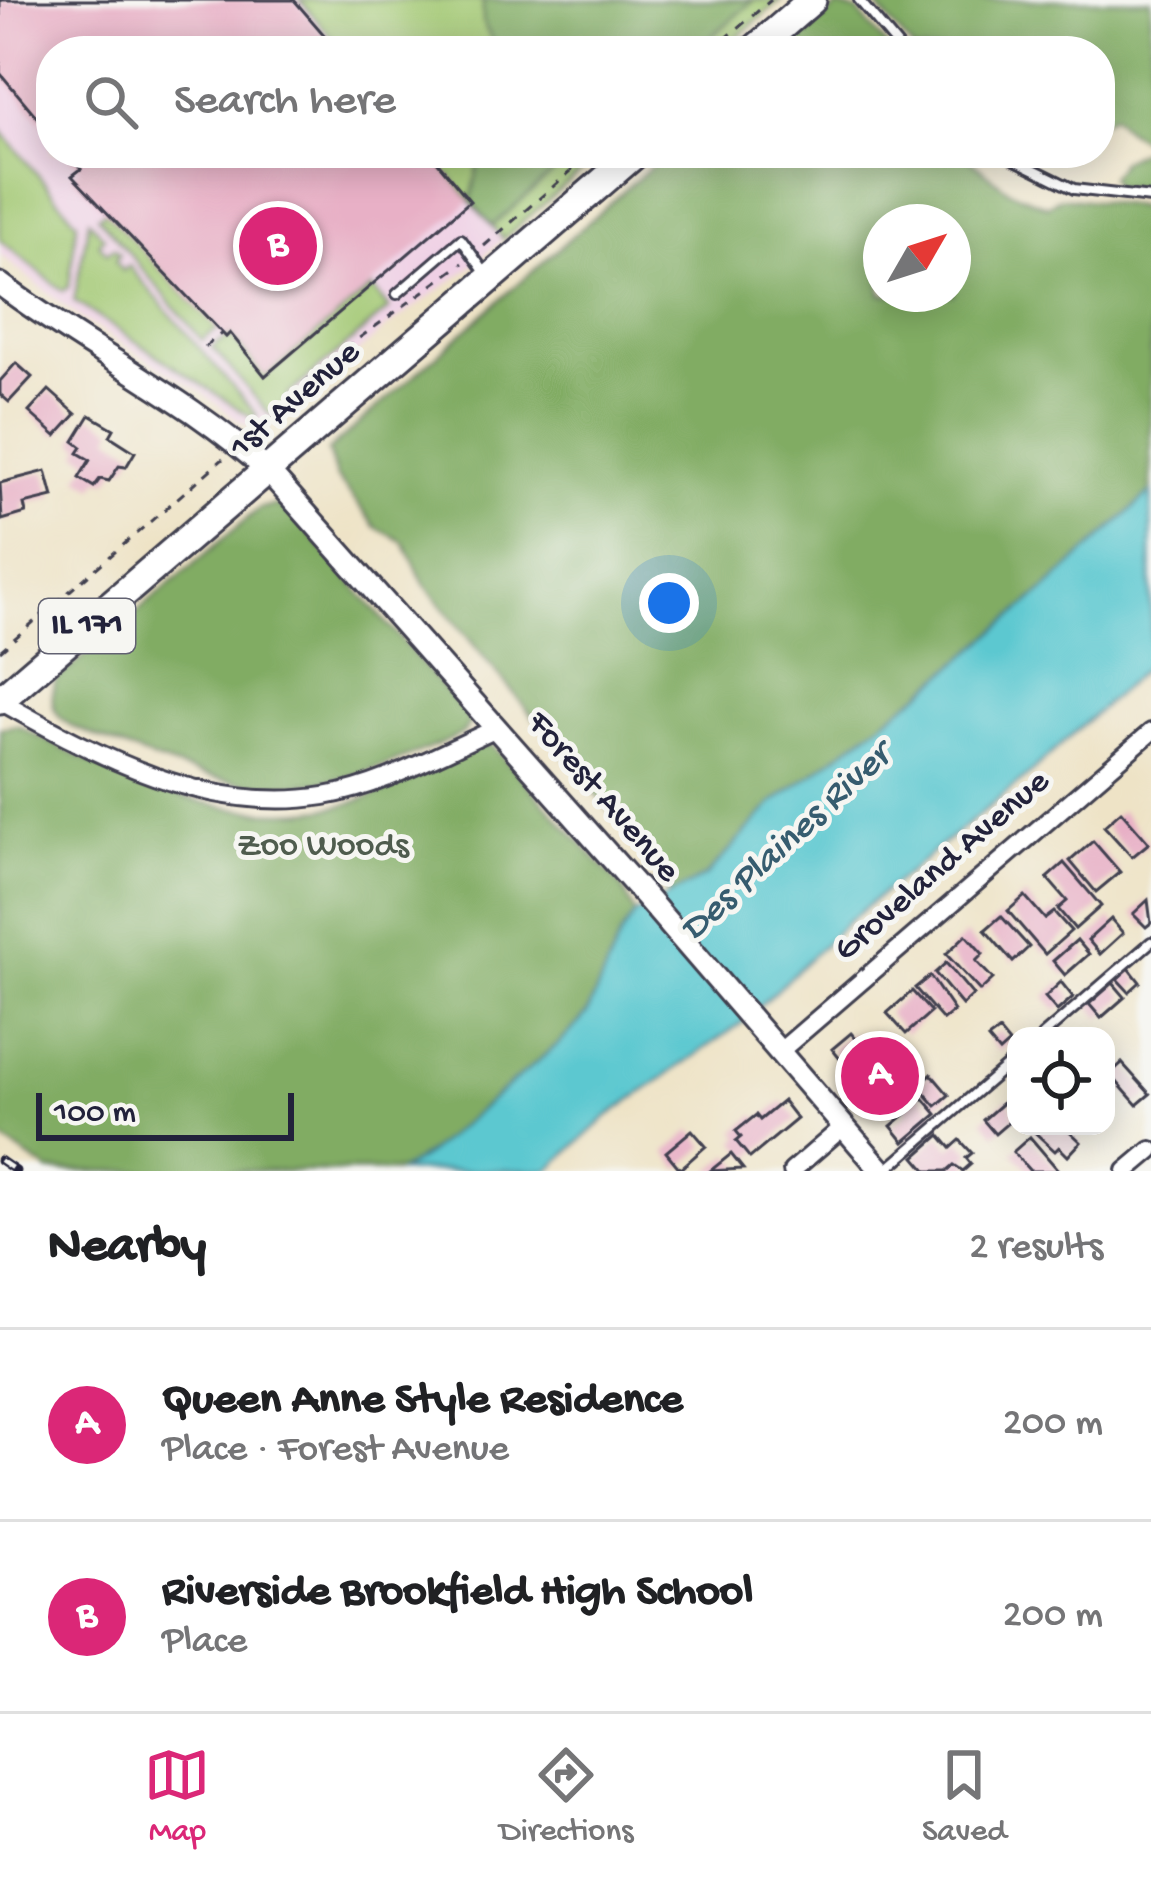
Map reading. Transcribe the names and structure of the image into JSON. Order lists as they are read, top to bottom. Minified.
{"streets":{"main road":["1st Avenue","IL 171"],"street":["Forest Avenue","Groveland Avenue"]},"crossings":[["1st Avenue","Forest Avenue"],["Forest Avenue","Groveland Avenue"]],"water":["Des Plaines River"],"parks":["Zoo Woods"],"scale_bar":"100 m","north":"top right","page":{"search":"Search here","pins":["B","A"],"scale":"100 m","heading":["Nearby","2 results"],"list":[{"mark":"A","name":"Queen Anne Style Residence","note":"Place · Forest Avenue","value":"200 m"},{"mark":"B","name":"Riverside Brookfield High School","note":"Place","value":"200 m"}],"nav":["Map","Directions","Saved"]}}
